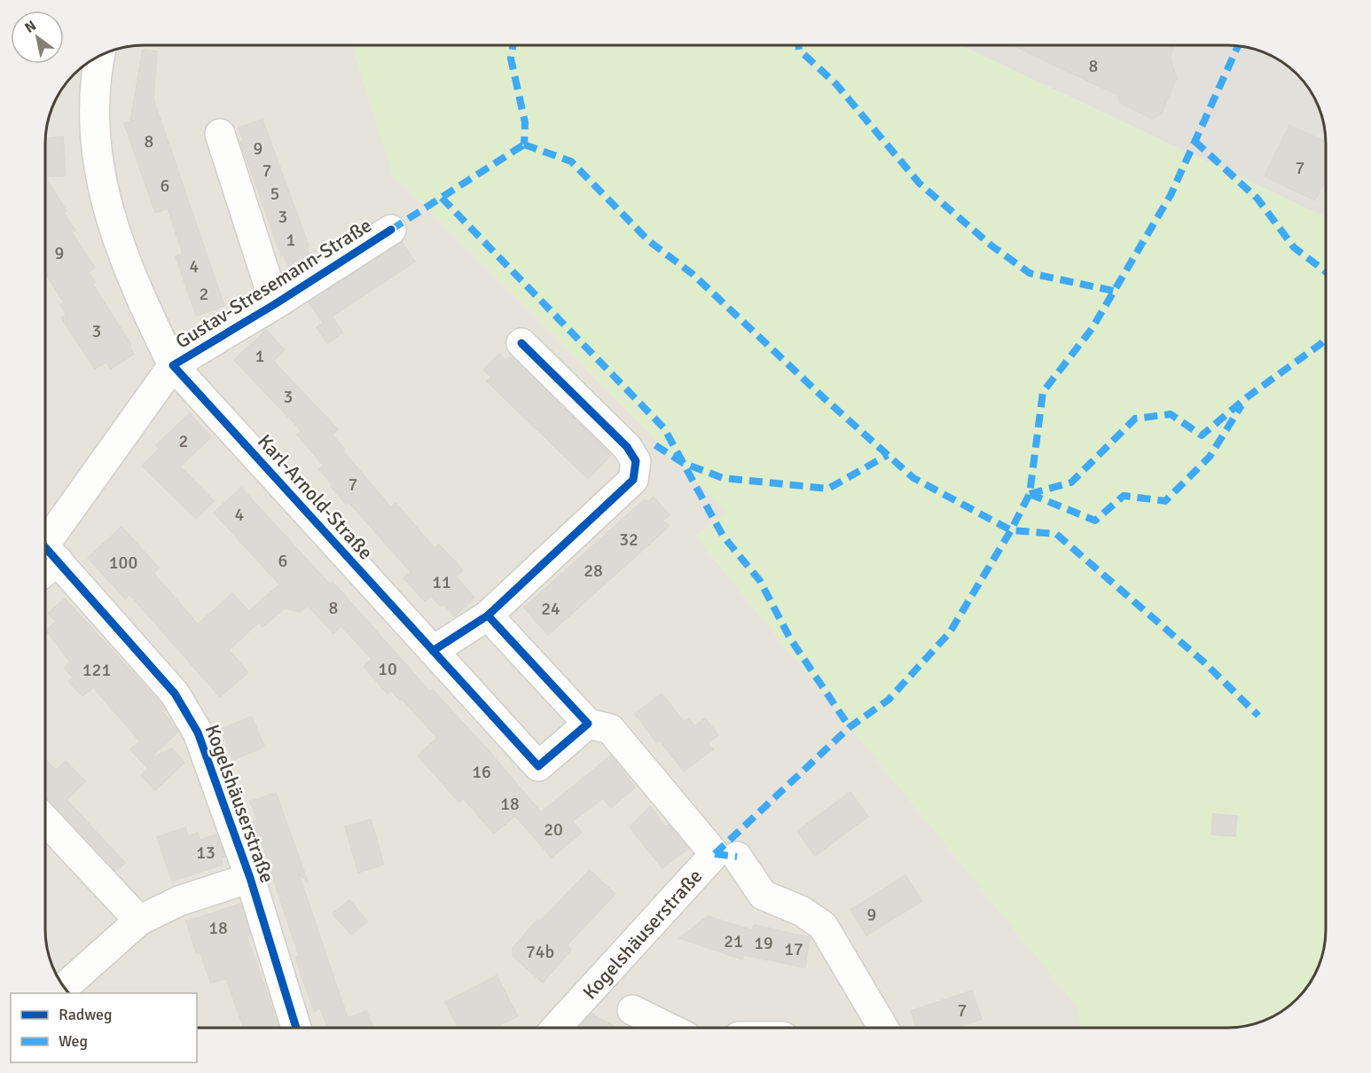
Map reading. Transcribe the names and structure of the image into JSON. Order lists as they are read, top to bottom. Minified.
{"streets":{"street":["Gustav-Stresemann-Straße","Karl-Arnold-Straße","Kogelshäuserstraße"]},"crossings":[["Gustav-Stresemann-Straße","Karl-Arnold-Straße"]],"house_numbers":["8","8","9","7","7","6","5","3","1","9","4","2","3","1","3","2","7","4","32","6","100","28","11","8","24","10","121","16","18","20","13","9","18","21","19","17","74b","7"],"legend":["Radweg","Weg"],"north":"top left"}
